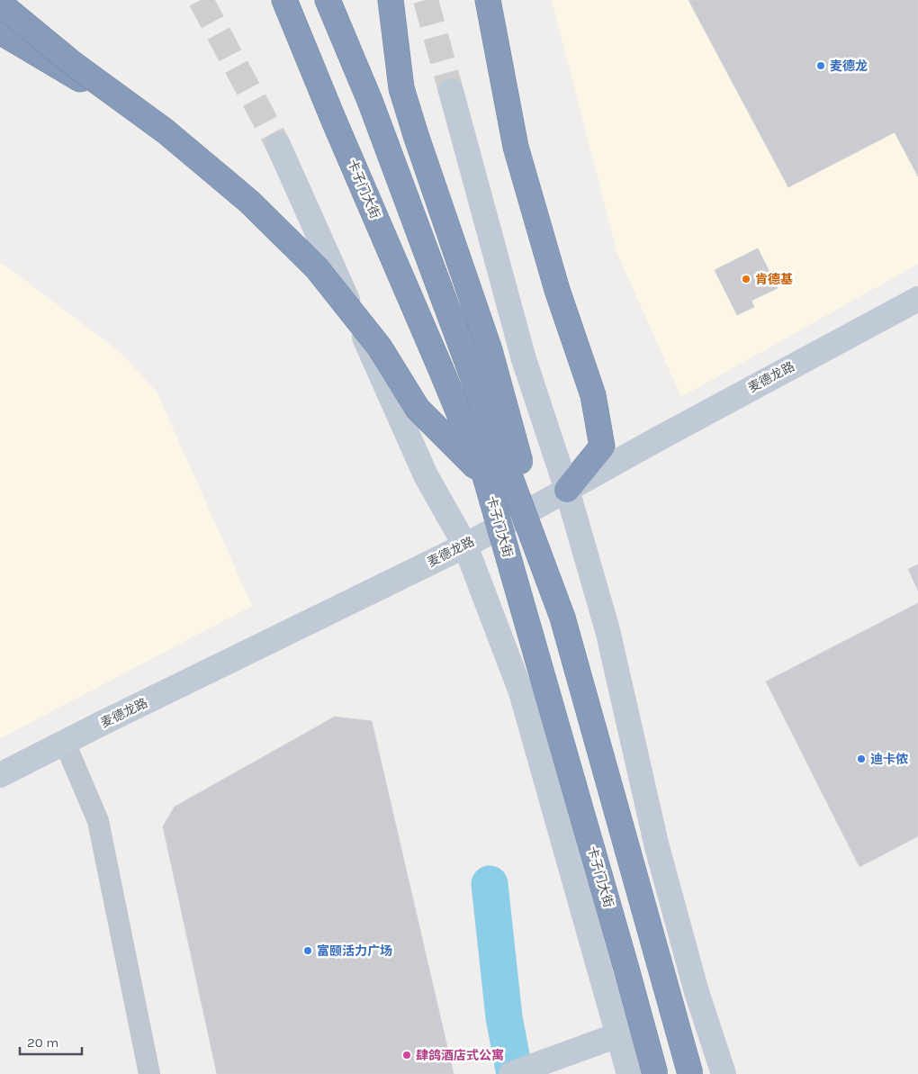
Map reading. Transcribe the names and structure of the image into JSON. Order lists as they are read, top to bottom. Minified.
{"streets":{"highway":["卡子门大街"],"street":["麦德龙路"]},"places":["麦德龙","肯德基","迪卡侬","富颐活力广场","肆鸽酒店式公寓"],"scale_bar":"20 m"}
